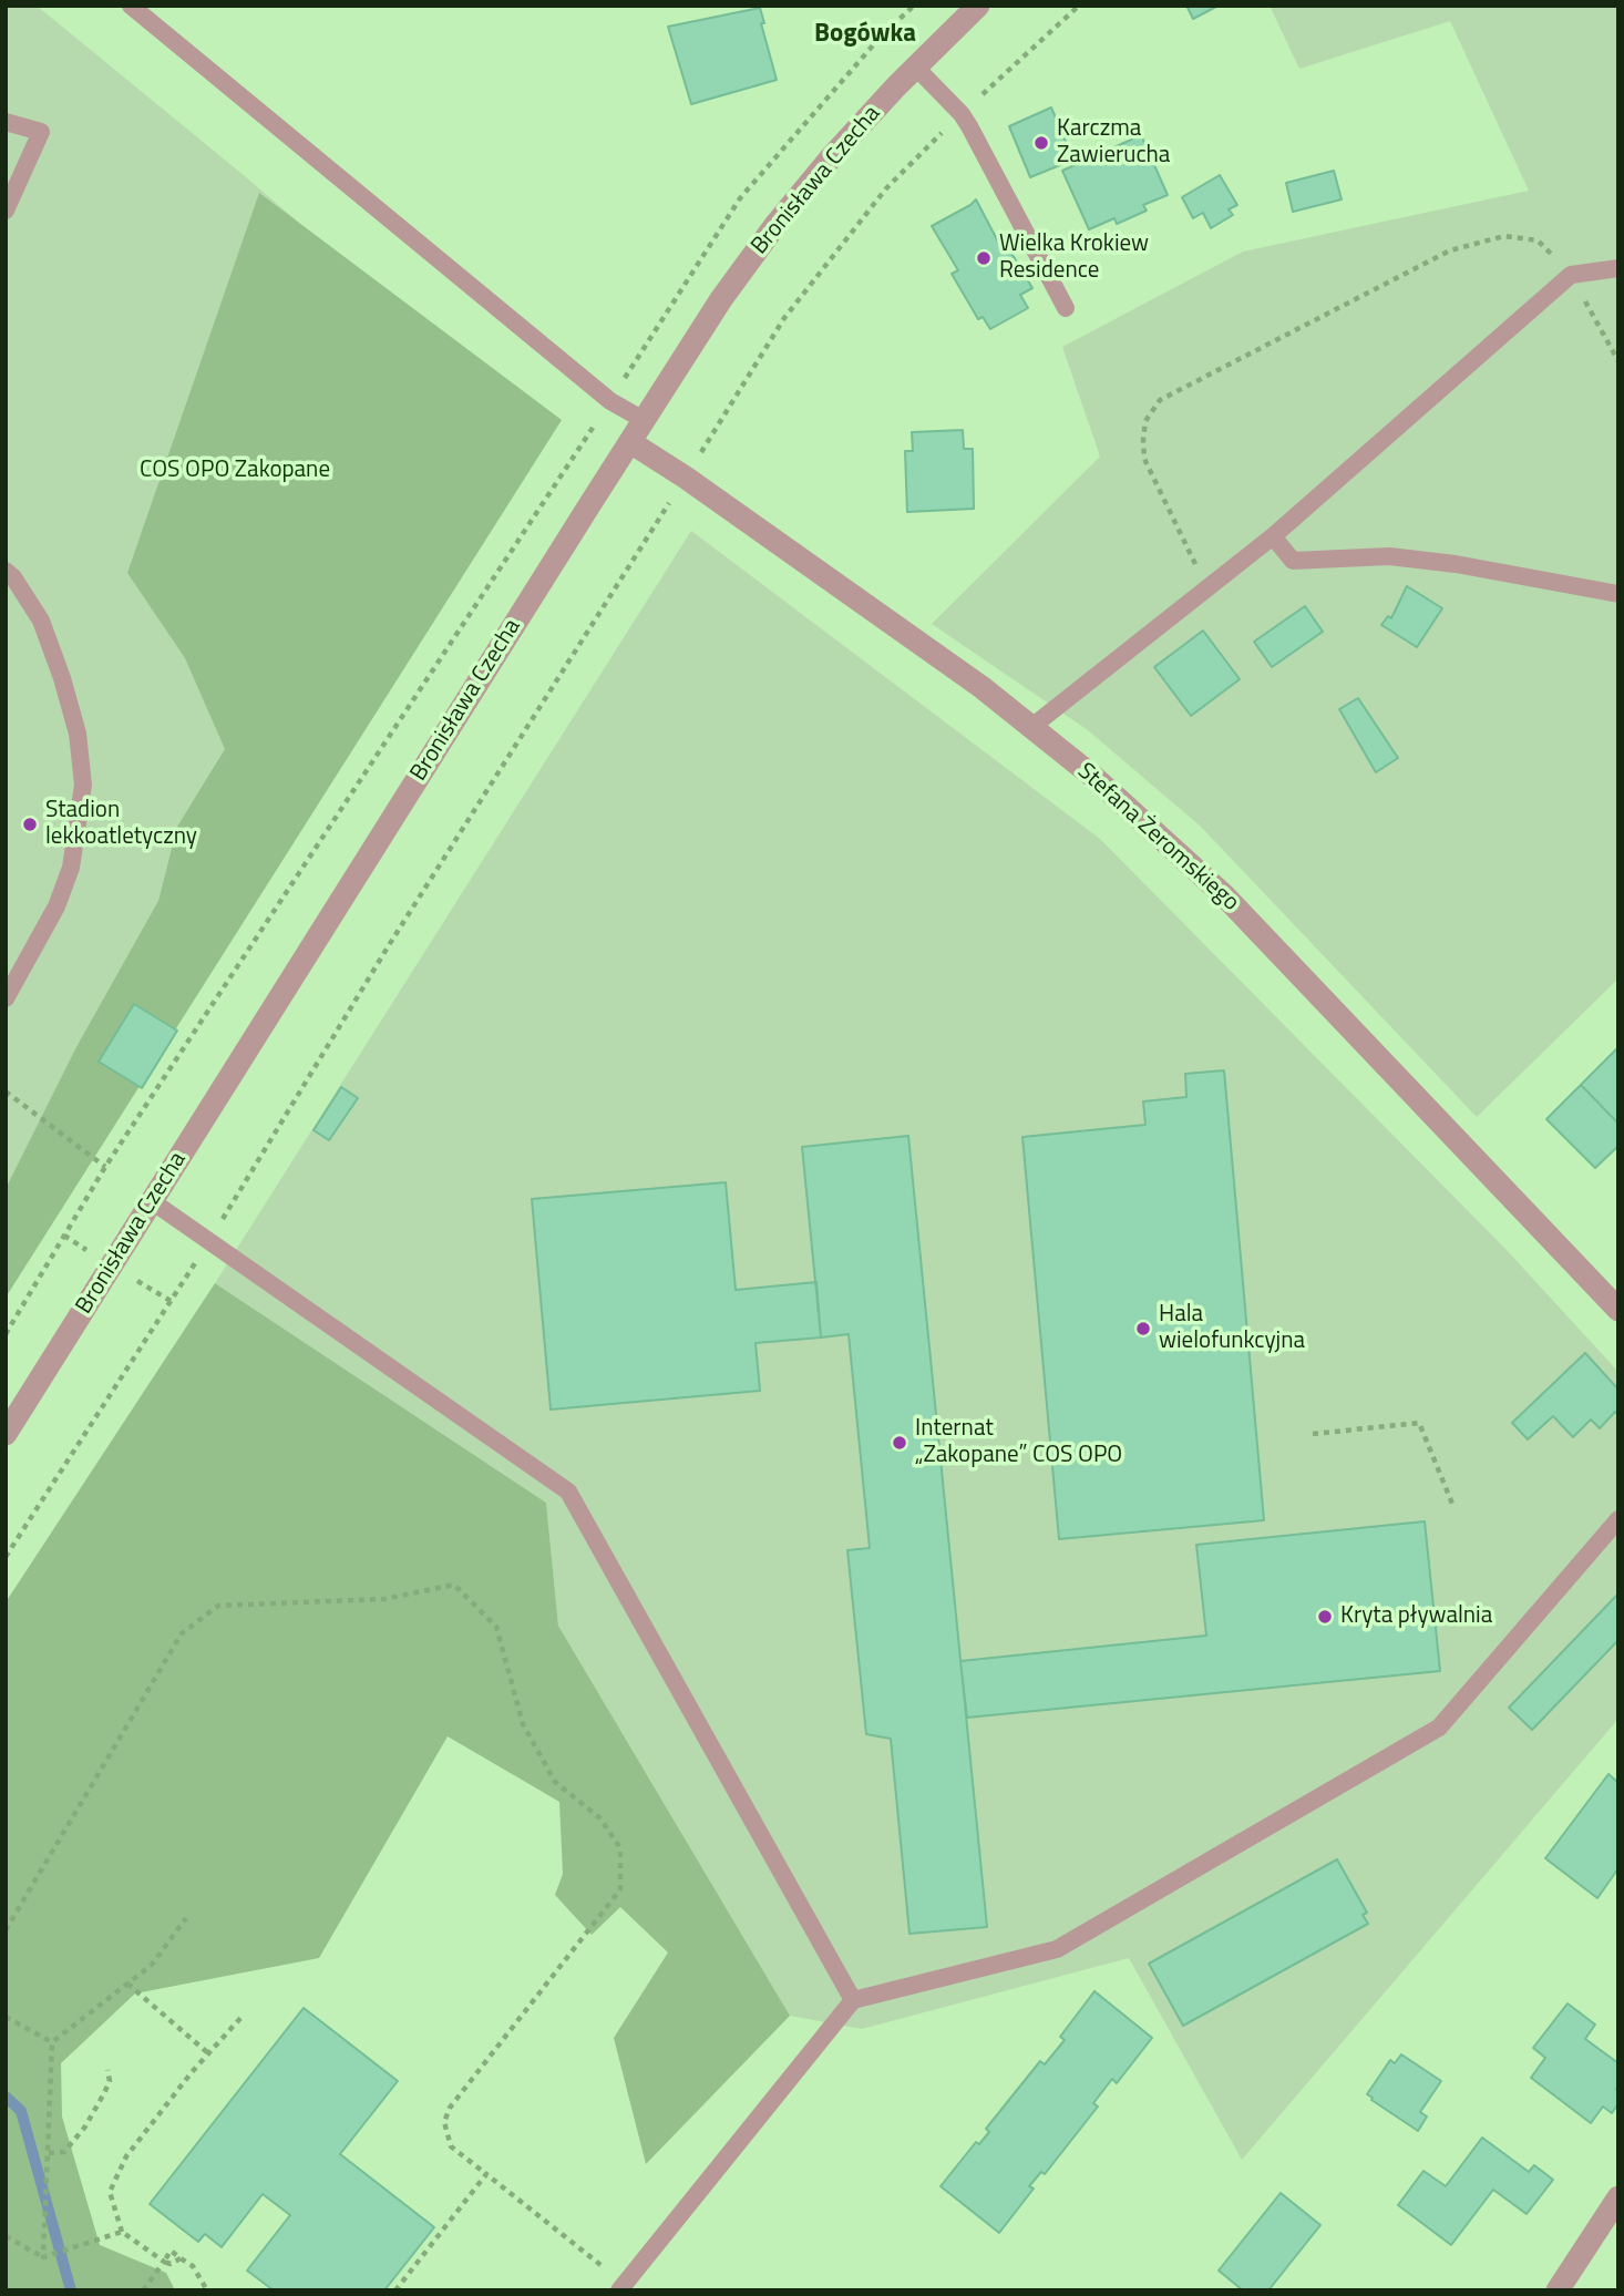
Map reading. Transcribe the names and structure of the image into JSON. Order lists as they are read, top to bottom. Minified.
{"streets":{"street":["Bronisława Czecha","Stefana Żeromskiego"]},"crossings":[["Bronisława Czecha","Stefana Żeromskiego"]],"districts":["Bogówka"],"parks":["COS OPO Zakopane"],"places":["Karczma Zawierucha","Wielka Krokiew Residence","Stadion lekkoatletyczny","Hala wielofunkcyjna","Internat „Zakopane” COS OPO","Kryta pływalnia"]}
